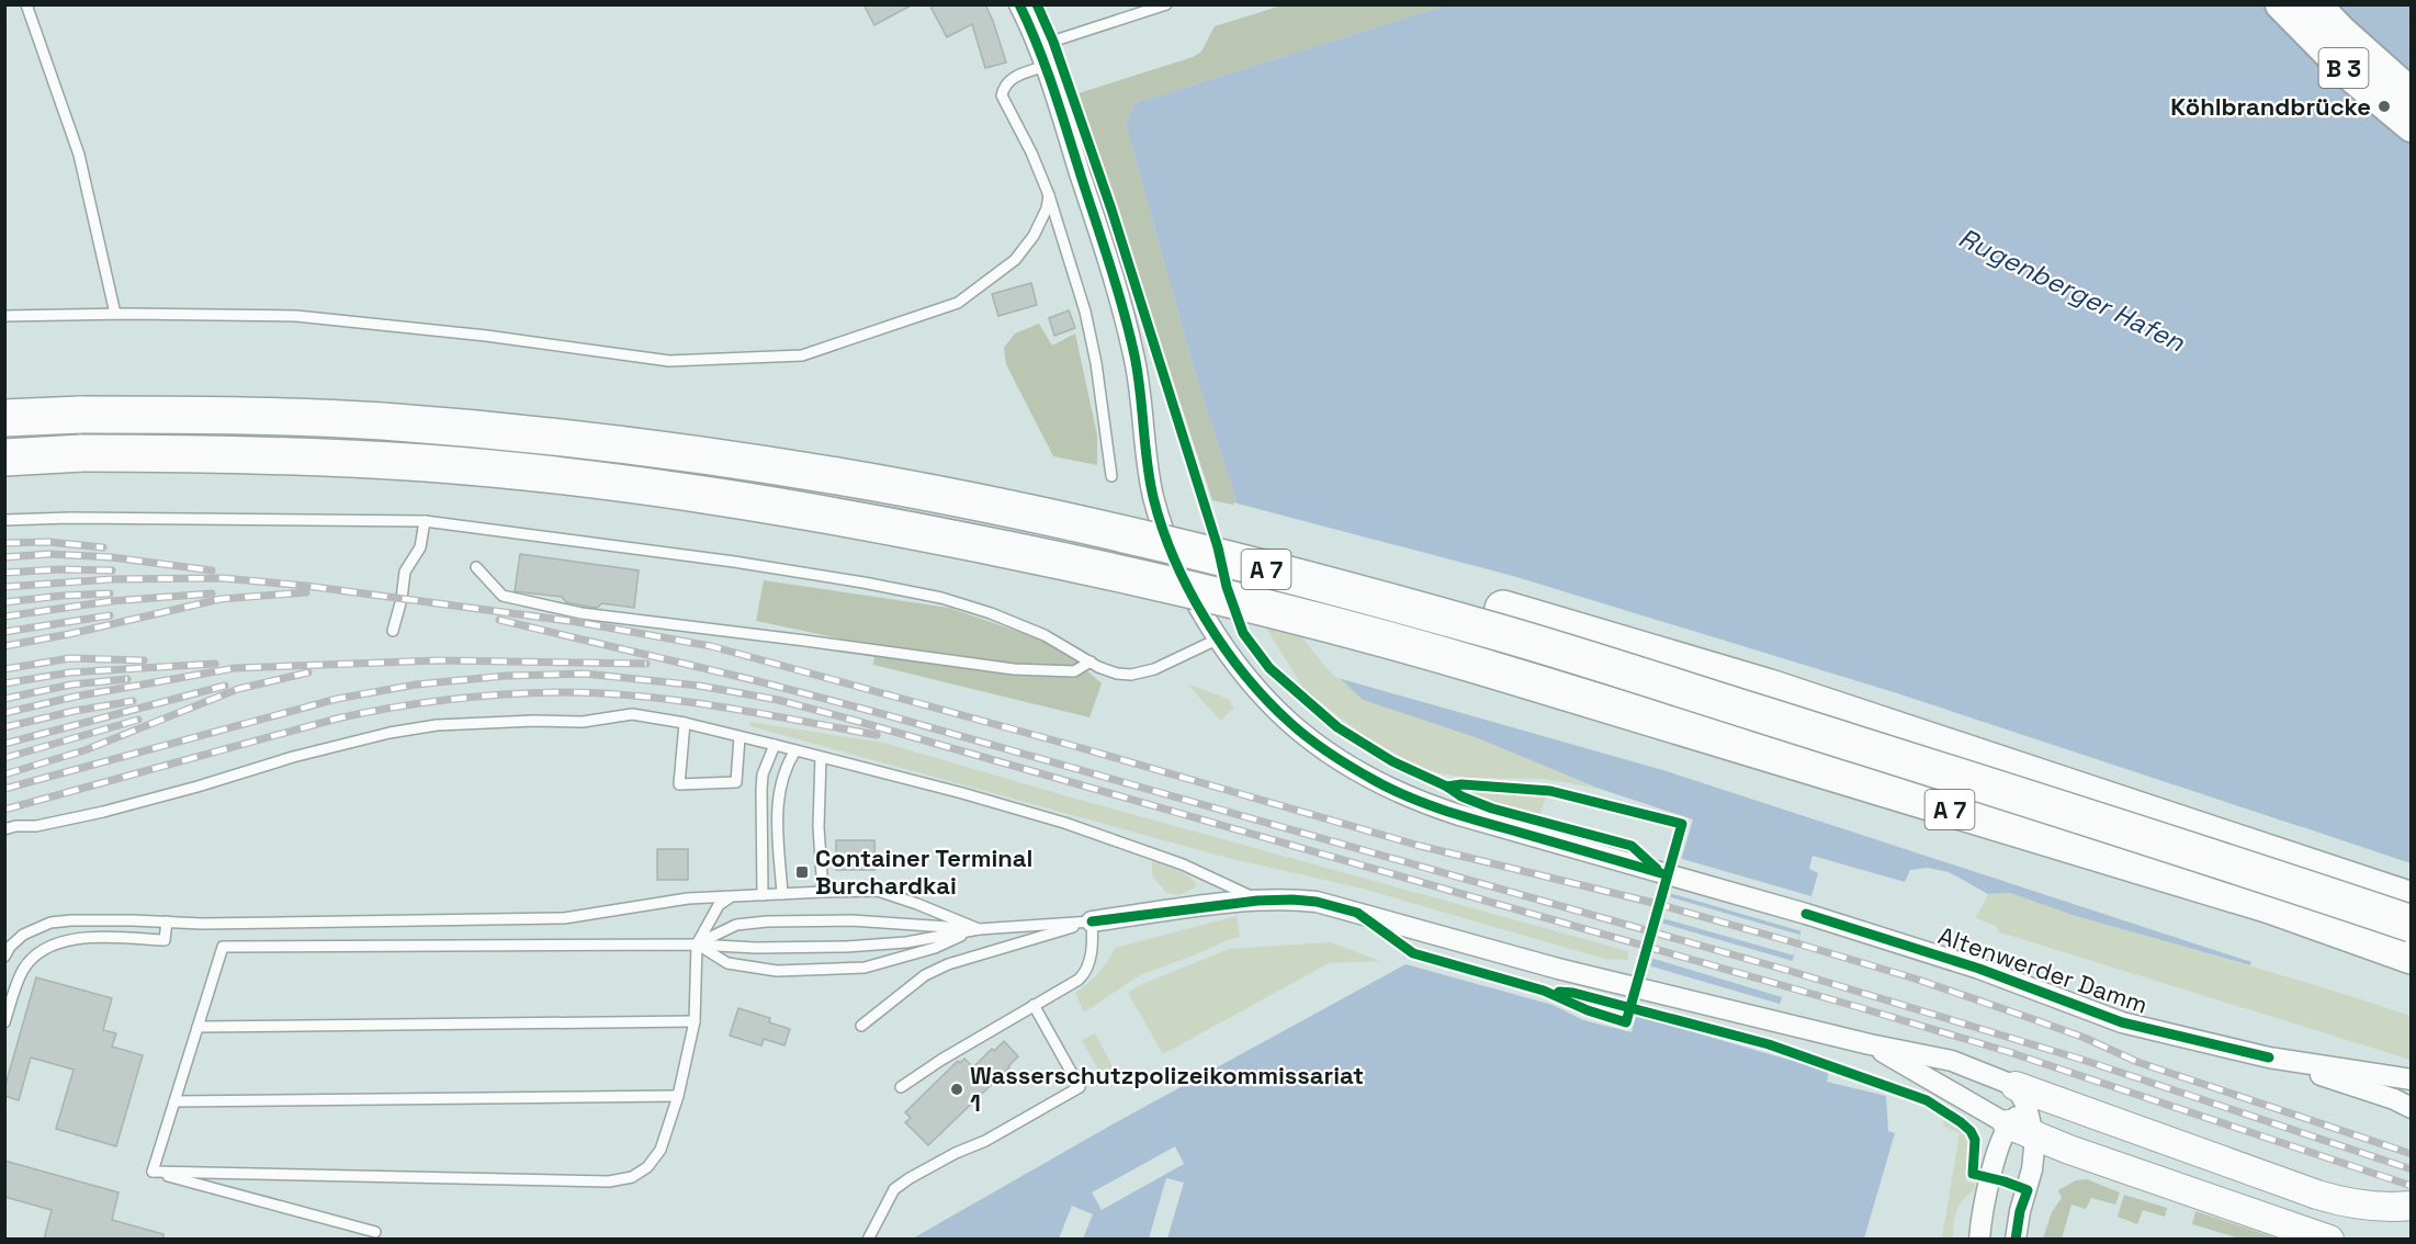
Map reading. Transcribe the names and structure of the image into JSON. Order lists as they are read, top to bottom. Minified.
{"streets":{"highway":["A 7"],"main road":["B 3"],"street":["Altenwerder Damm"]},"water":["Rugenberger Hafen"],"places":{"other":["Köhlbrandbrücke","Wasserschutzpolizeikommissariat 1"],"transit":["Container Terminal Burchardkai"]}}
